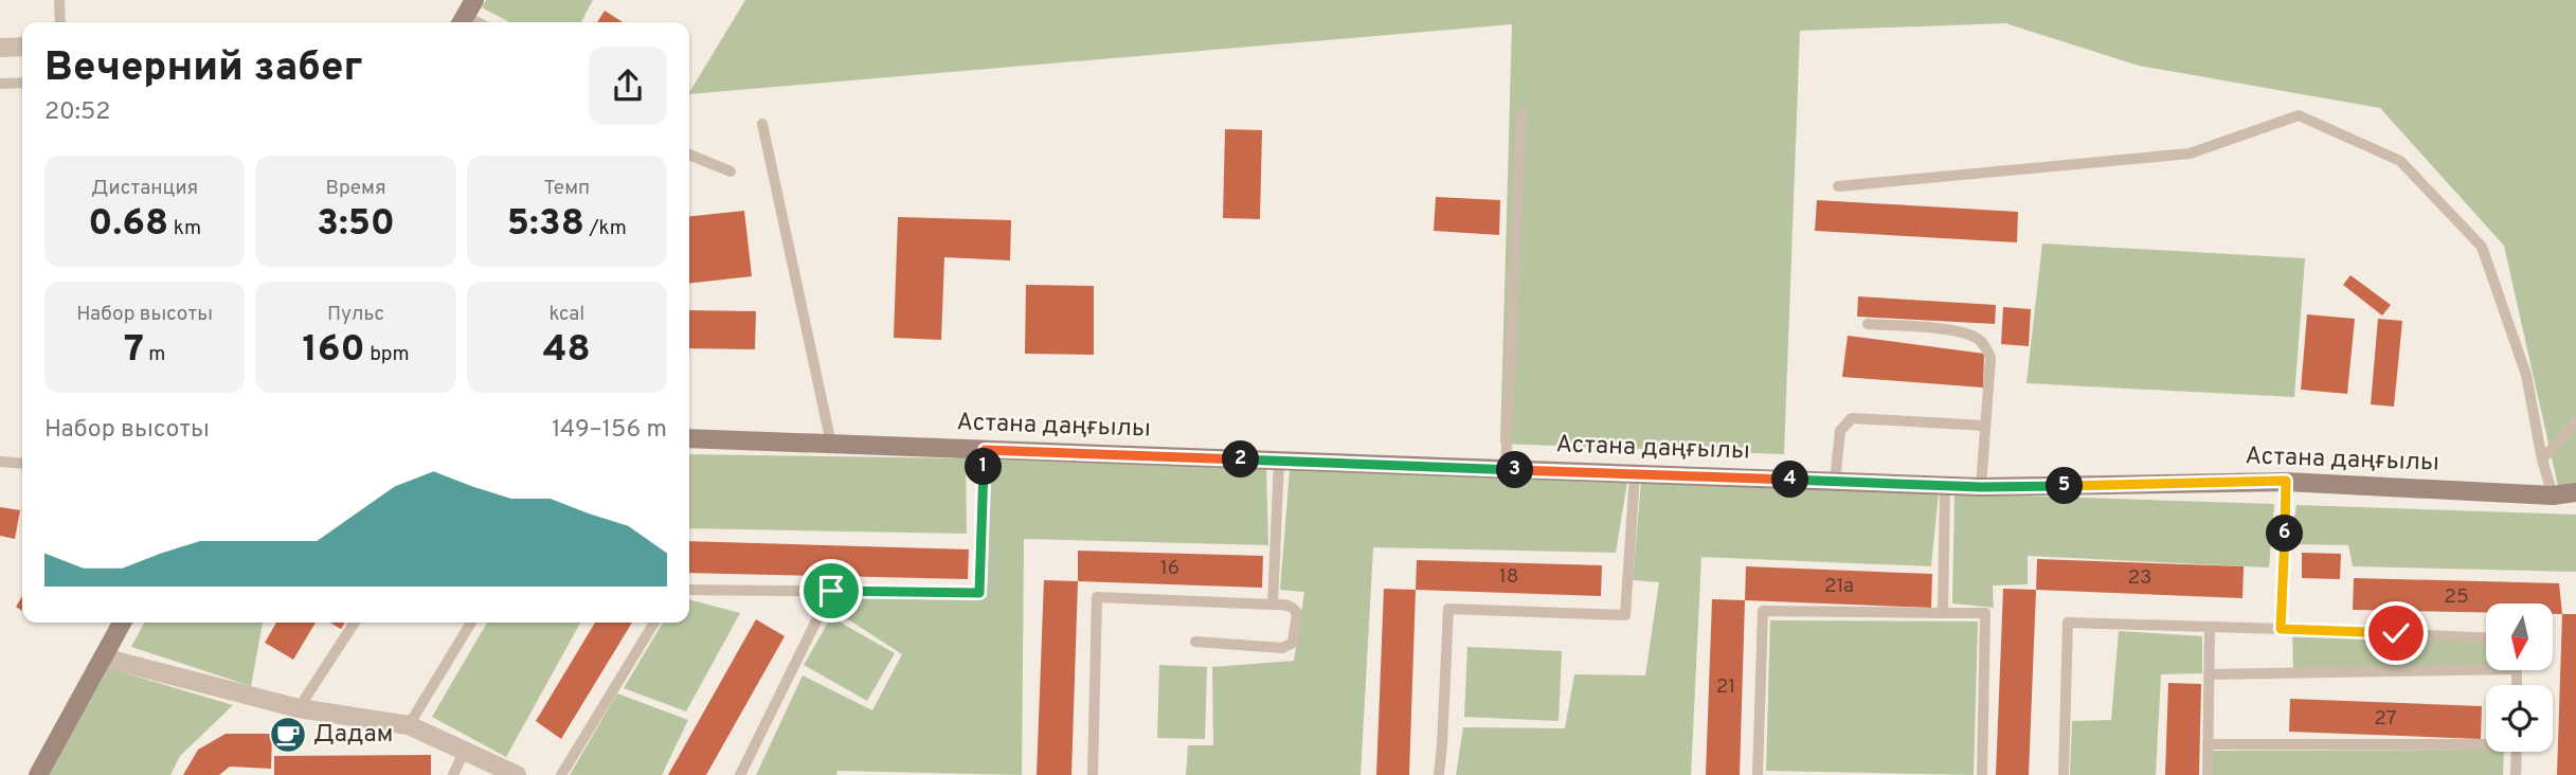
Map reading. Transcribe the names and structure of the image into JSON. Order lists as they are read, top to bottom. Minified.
{"streets":{"street":["Астана даңғылы"]},"places":{"cafe":["Дадам"]},"house_numbers":["16","18","23","21а","25","21","27"],"north":"bottom","page":{"heading":["Вечерний забег","20:52"],"stats":[["Дистанция","0.68 km"],["Время","3:50"],["Темп","5:38 /km"],["Набор высоты","7 m"],["Пульс","160 bpm"],["kcal","48"]],"chart":["Набор высоты","149–156 m"],"pins":["2","1","3","4","5","6"]}}
